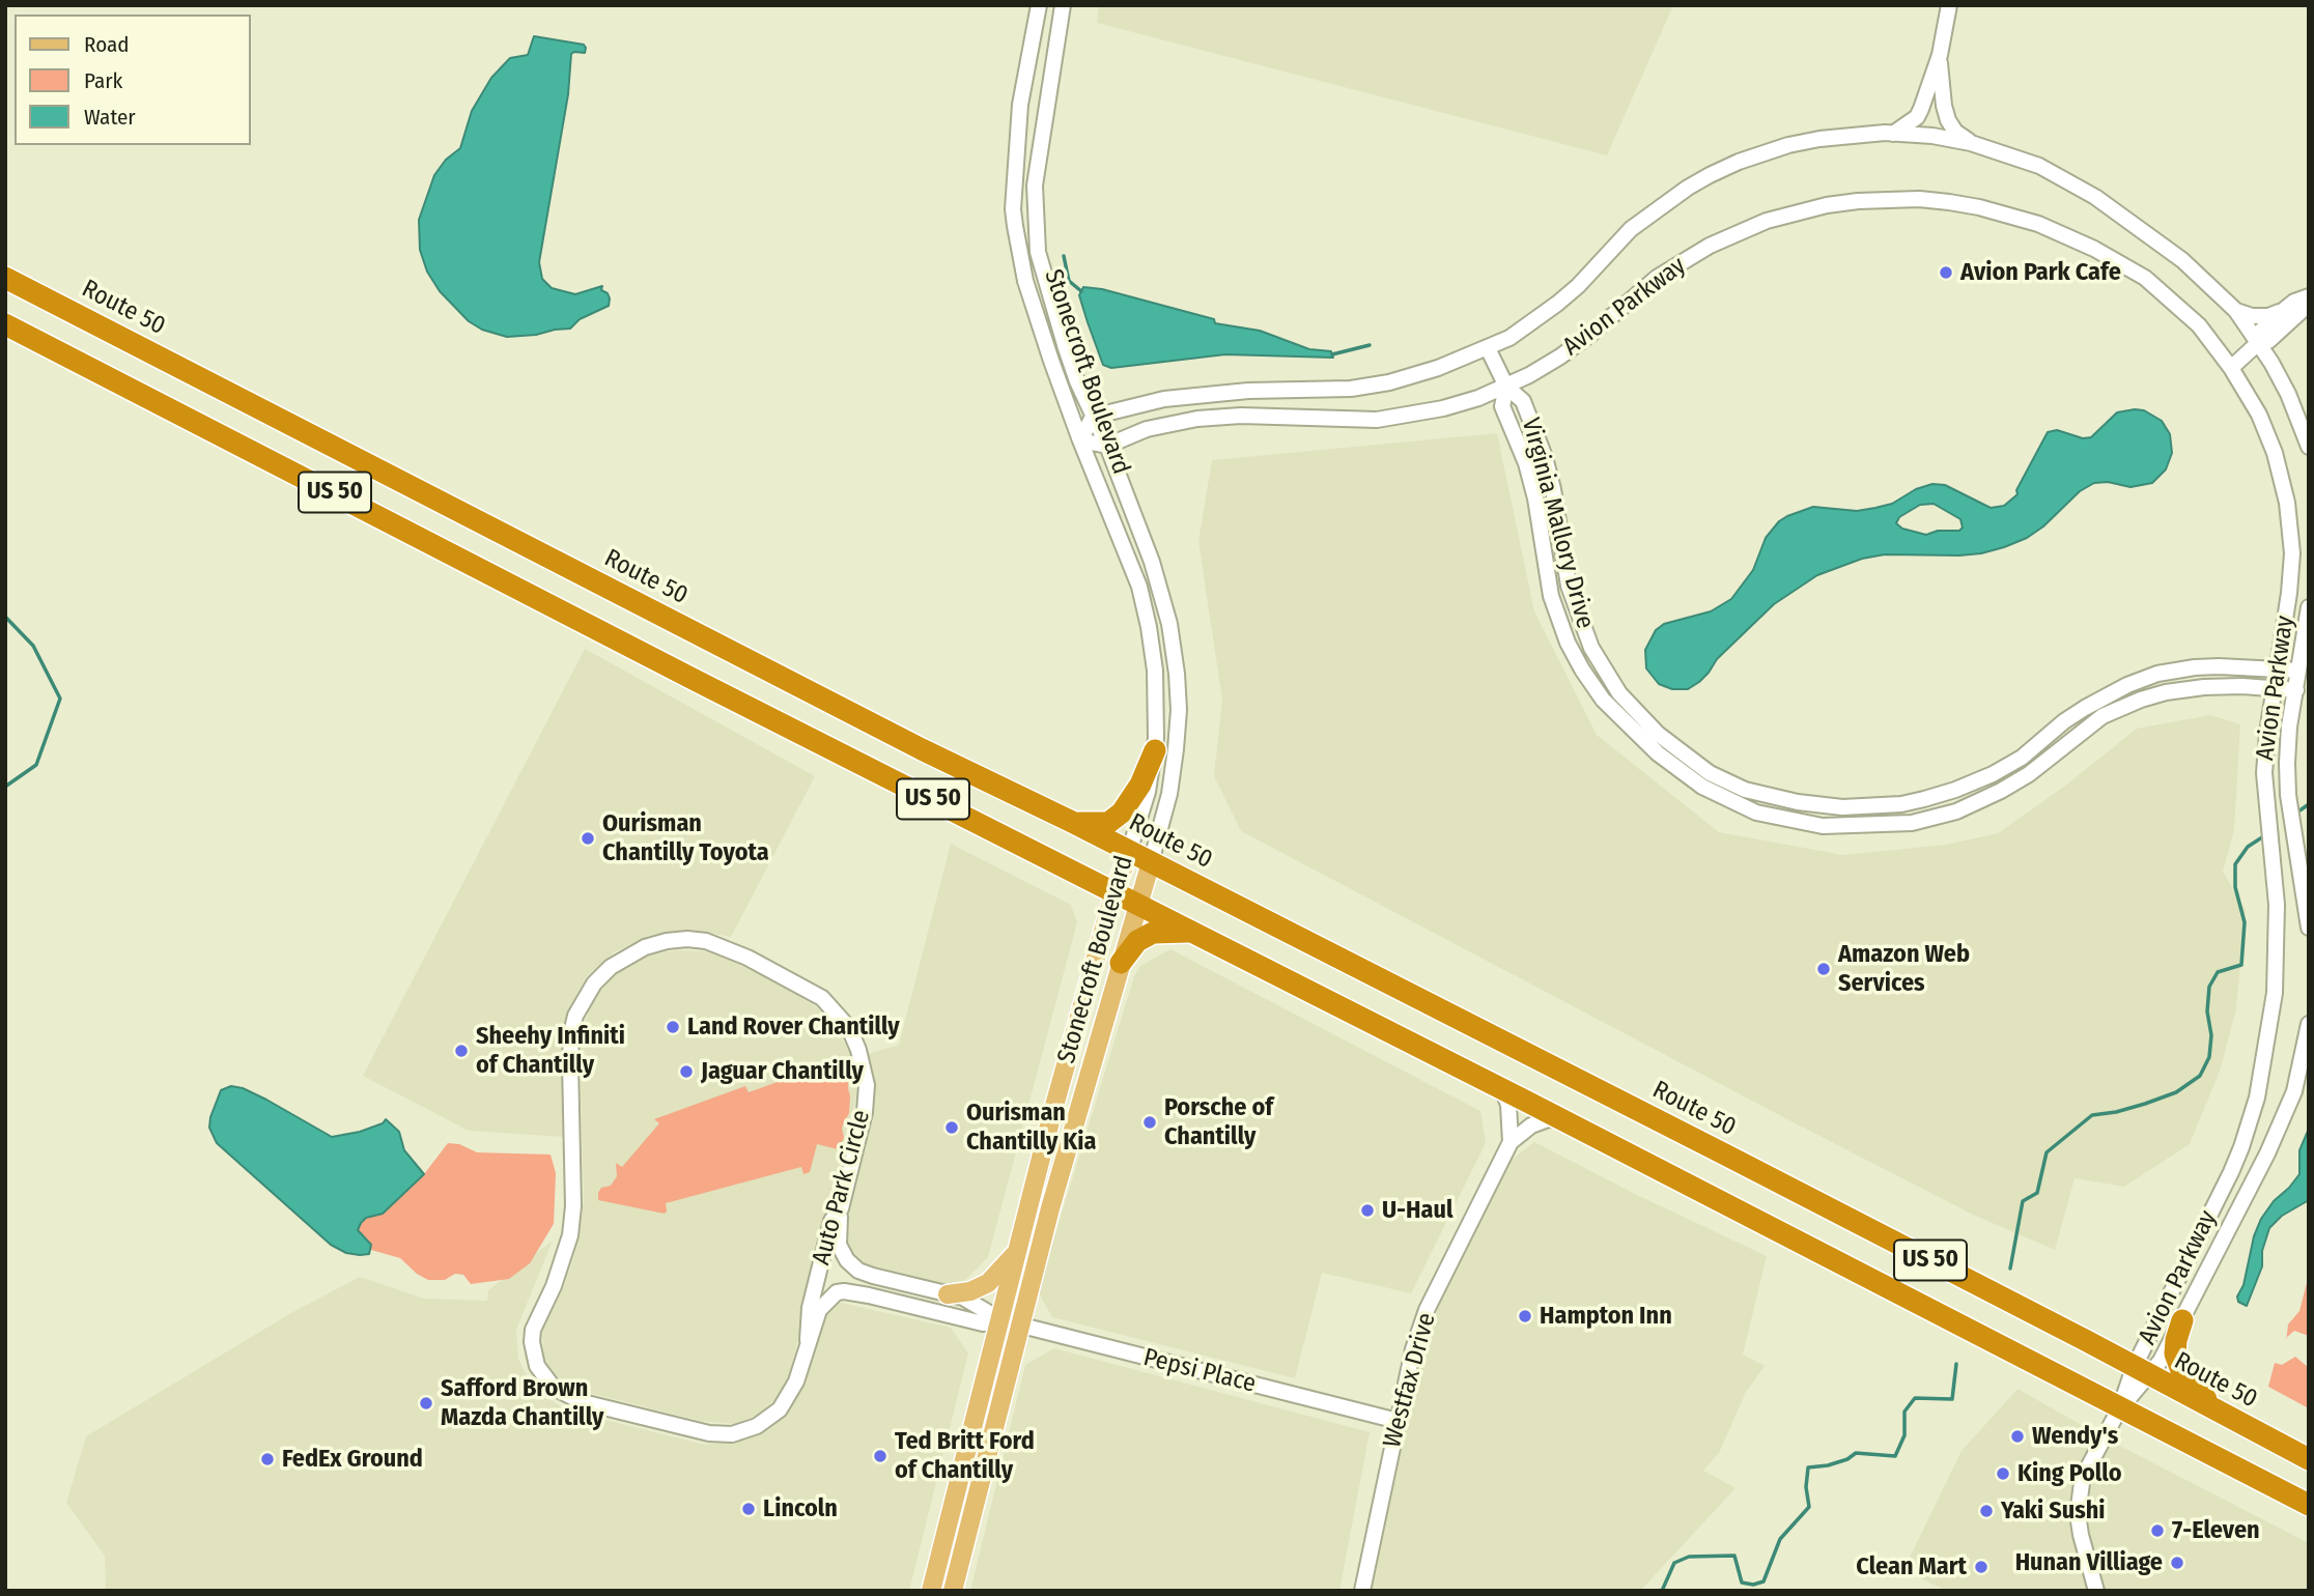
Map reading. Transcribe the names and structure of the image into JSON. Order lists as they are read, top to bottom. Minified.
{"streets":{"highway":["Route 50","US 50"],"main road":["Stonecroft Boulevard"],"street":["Avion Parkway","Virginia Mallory Drive","Auto Park Circle","Pepsi Place","Westfax Drive"]},"crossings":[["Avion Parkway","Route 50"],["Avion Parkway","Stonecroft Boulevard"],["Avion Parkway","US 50"],["Avion Parkway","Virginia Mallory Drive"],["Route 50","Stonecroft Boulevard"],["Stonecroft Boulevard","US 50"],["Stonecroft Boulevard","Auto Park Circle"],["Stonecroft Boulevard","Pepsi Place"],["US 50","Westfax Drive"],["Auto Park Circle","Pepsi Place"],["Pepsi Place","Westfax Drive"]],"places":["Avion Park Cafe","Ourisman Chantilly Toyota","Amazon Web Services","Land Rover Chantilly","Sheehy Infiniti of Chantilly","Jaguar Chantilly","Porsche of Chantilly","Ourisman Chantilly Kia","U-Haul","Hampton Inn","Safford Brown Mazda Chantilly","Wendy's","Ted Britt Ford of Chantilly","FedEx Ground","King Pollo","Lincoln","Yaki Sushi","7-Eleven","Hunan Villiage","Clean Mart"],"legend":["Road","Park","Water"]}
